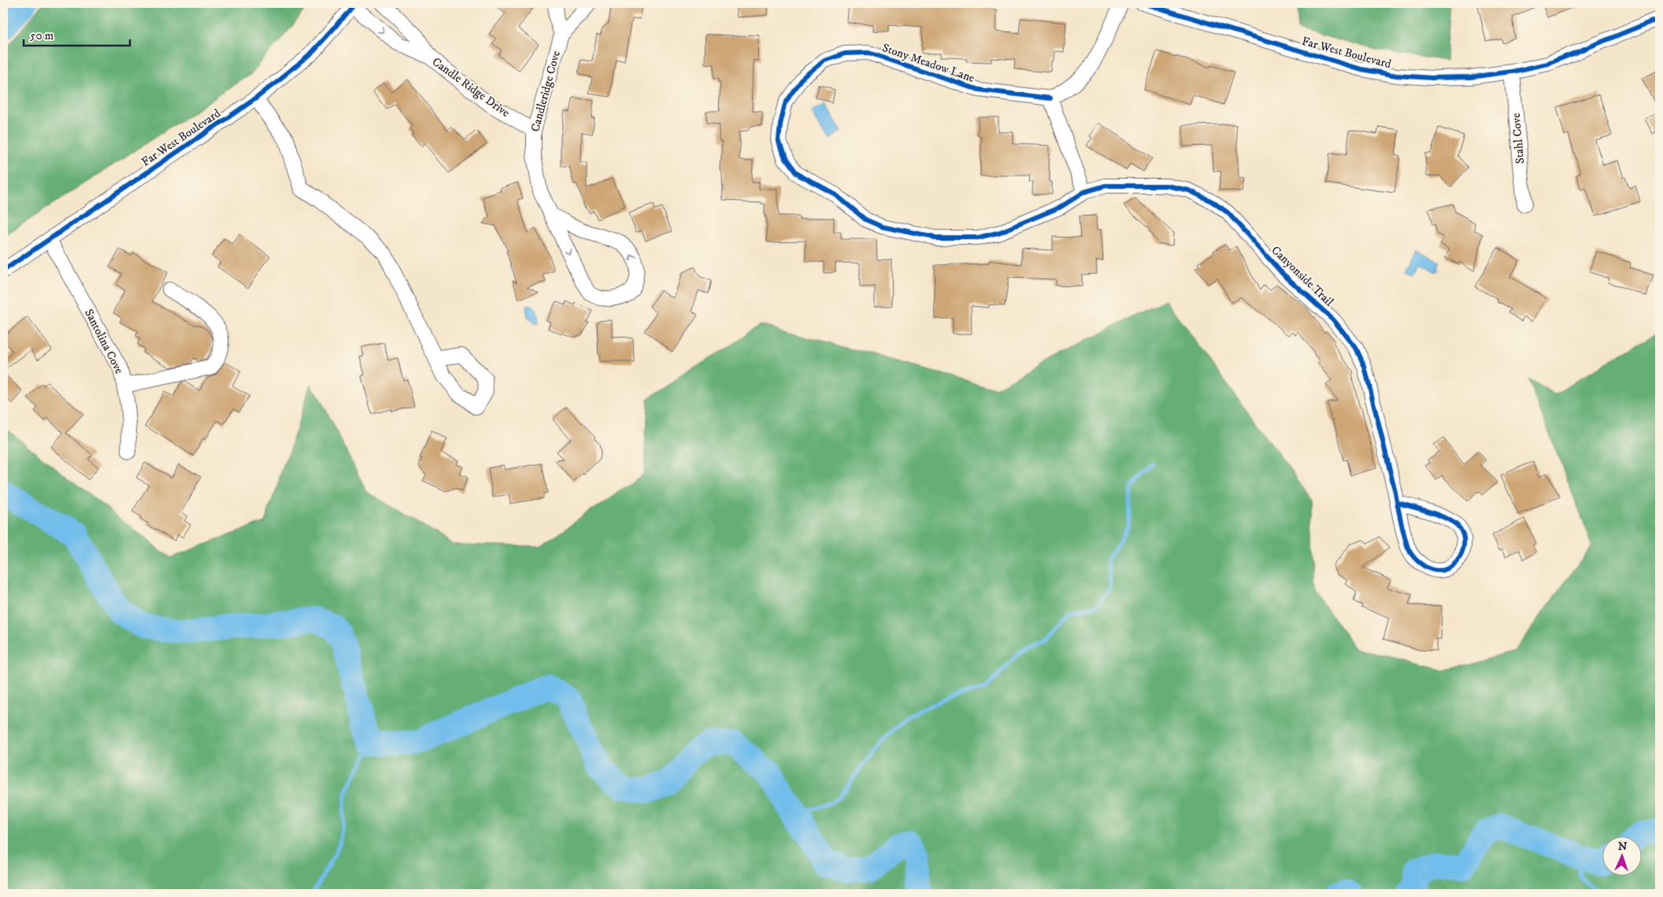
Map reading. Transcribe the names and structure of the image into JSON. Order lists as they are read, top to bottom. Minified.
{"streets":{"street":["Far West Boulevard","Stony Meadow Lane","Candle Ridge Drive","Candleridge Cove","Stahl Cove","Canyonside Trail","Santolina Cove"]},"crossings":[["Far West Boulevard","Candle Ridge Drive"],["Far West Boulevard","Stahl Cove"],["Far West Boulevard","Santolina Cove"],["Stony Meadow Lane","Canyonside Trail"],["Candle Ridge Drive","Candleridge Cove"]],"scale_bar":"50 m","north":"top"}
